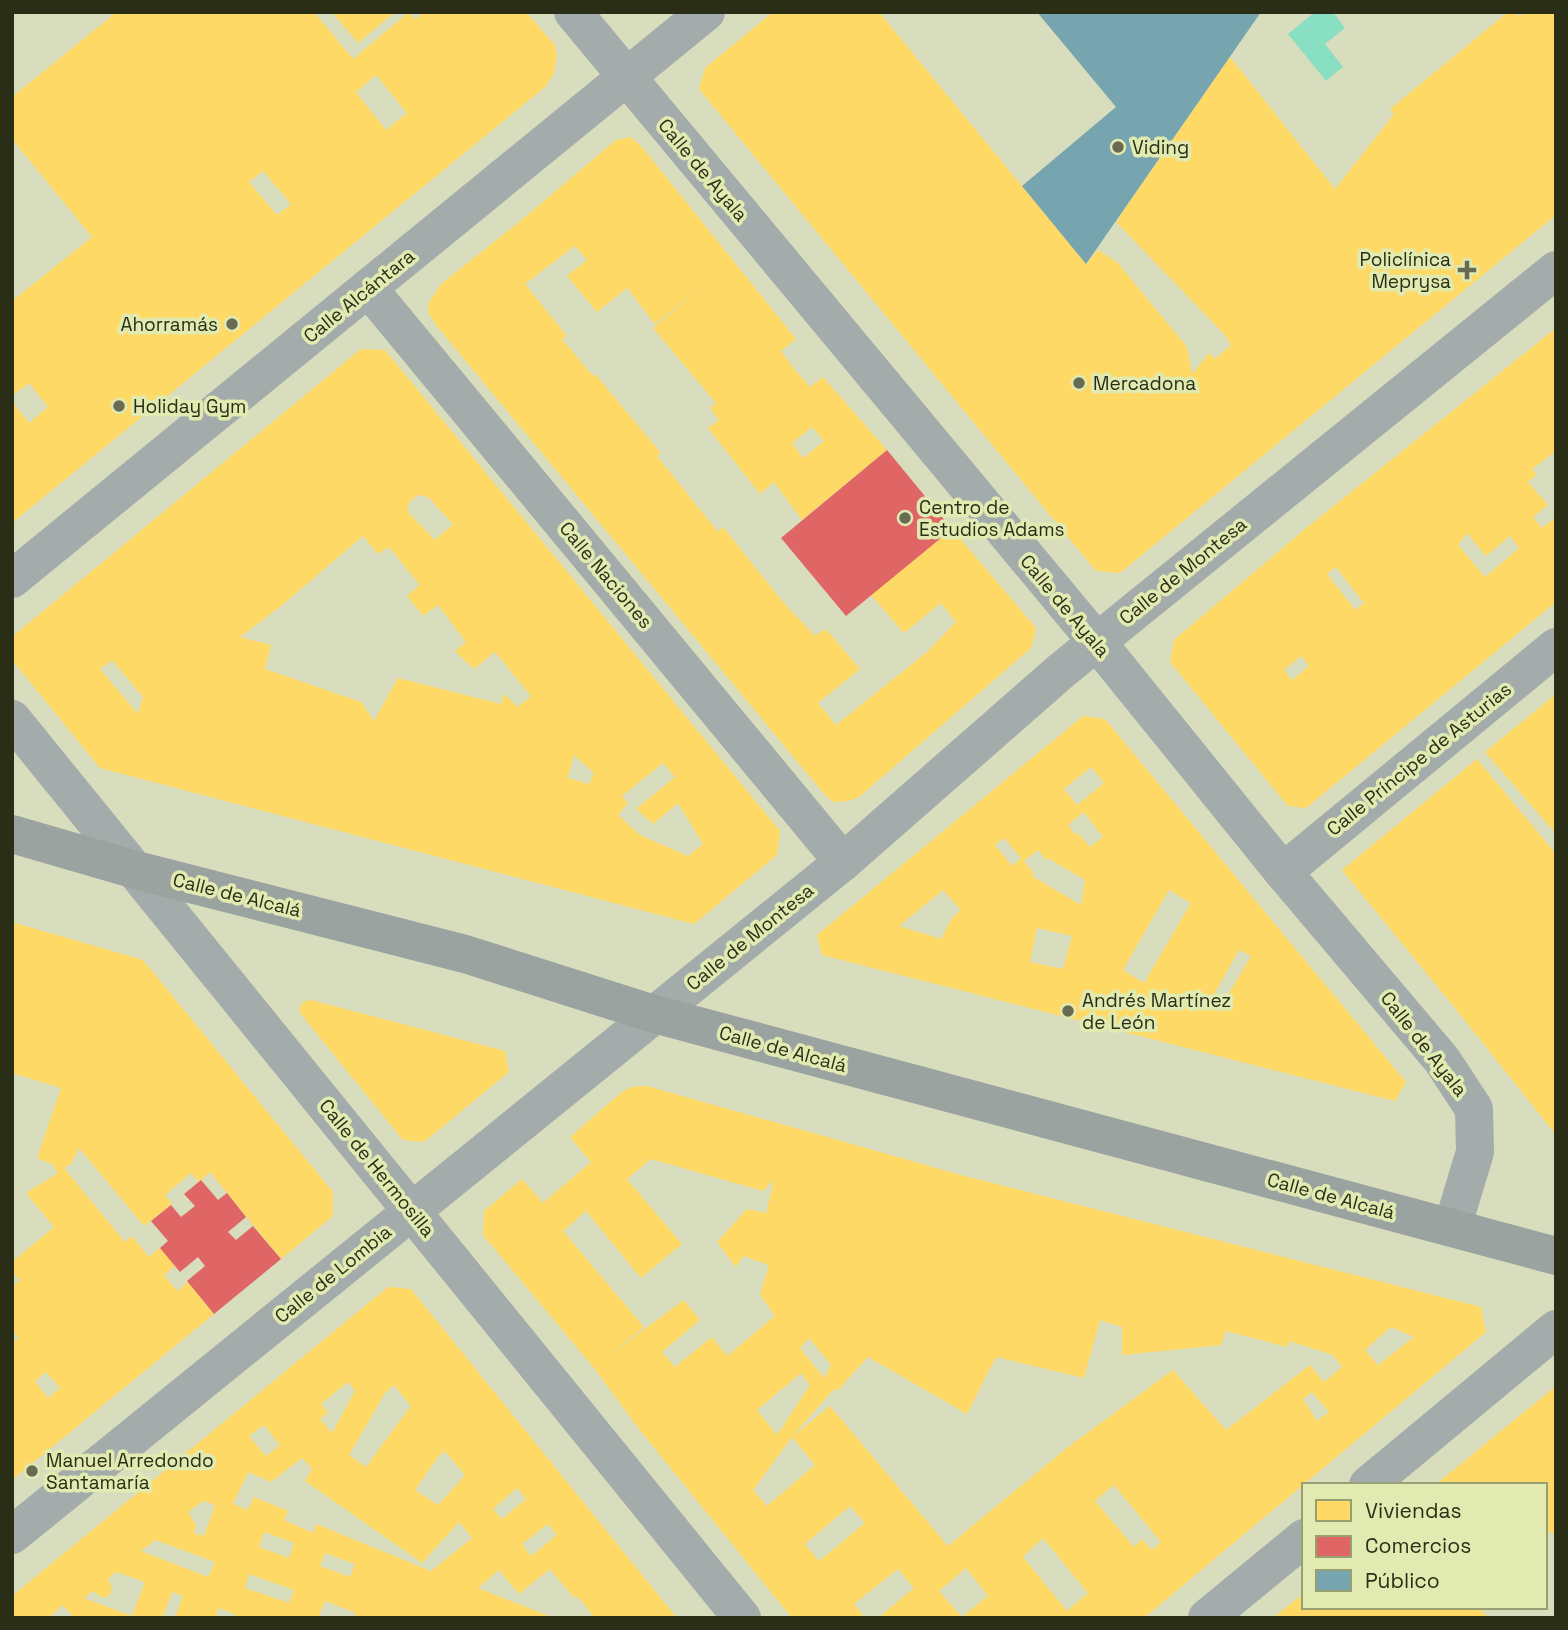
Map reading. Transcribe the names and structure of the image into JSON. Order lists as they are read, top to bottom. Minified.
{"streets":{"main road":["Calle de Alcalá"],"street":["Calle de Ayala","Calle Alcántara","Calle de Montesa","Calle Naciones","Calle Príncipe de Asturias","Calle de Hermosilla","Calle de Lombia"]},"crossings":[["Calle de Ayala","Calle Alcántara"],["Calle de Ayala","Calle de Montesa"],["Calle de Ayala","Calle Príncipe de Asturias"],["Calle de Ayala","Calle de Alcalá"],["Calle Alcántara","Calle Naciones"],["Calle de Montesa","Calle Naciones"],["Calle de Montesa","Calle de Alcalá"],["Calle de Montesa","Calle de Lombia"],["Calle de Alcalá","Calle de Hermosilla"],["Calle de Alcalá","Calle de Lombia"],["Calle de Hermosilla","Calle de Lombia"]],"places":{"other":["Viding","Ahorramás","Mercadona","Holiday Gym","Centro de Estudios Adams","Andrés Martínez de León","Manuel Arredondo Santamaría"],"health":["Policlínica Meprysa"]},"legend":["Viviendas","Comercios","Público"]}
